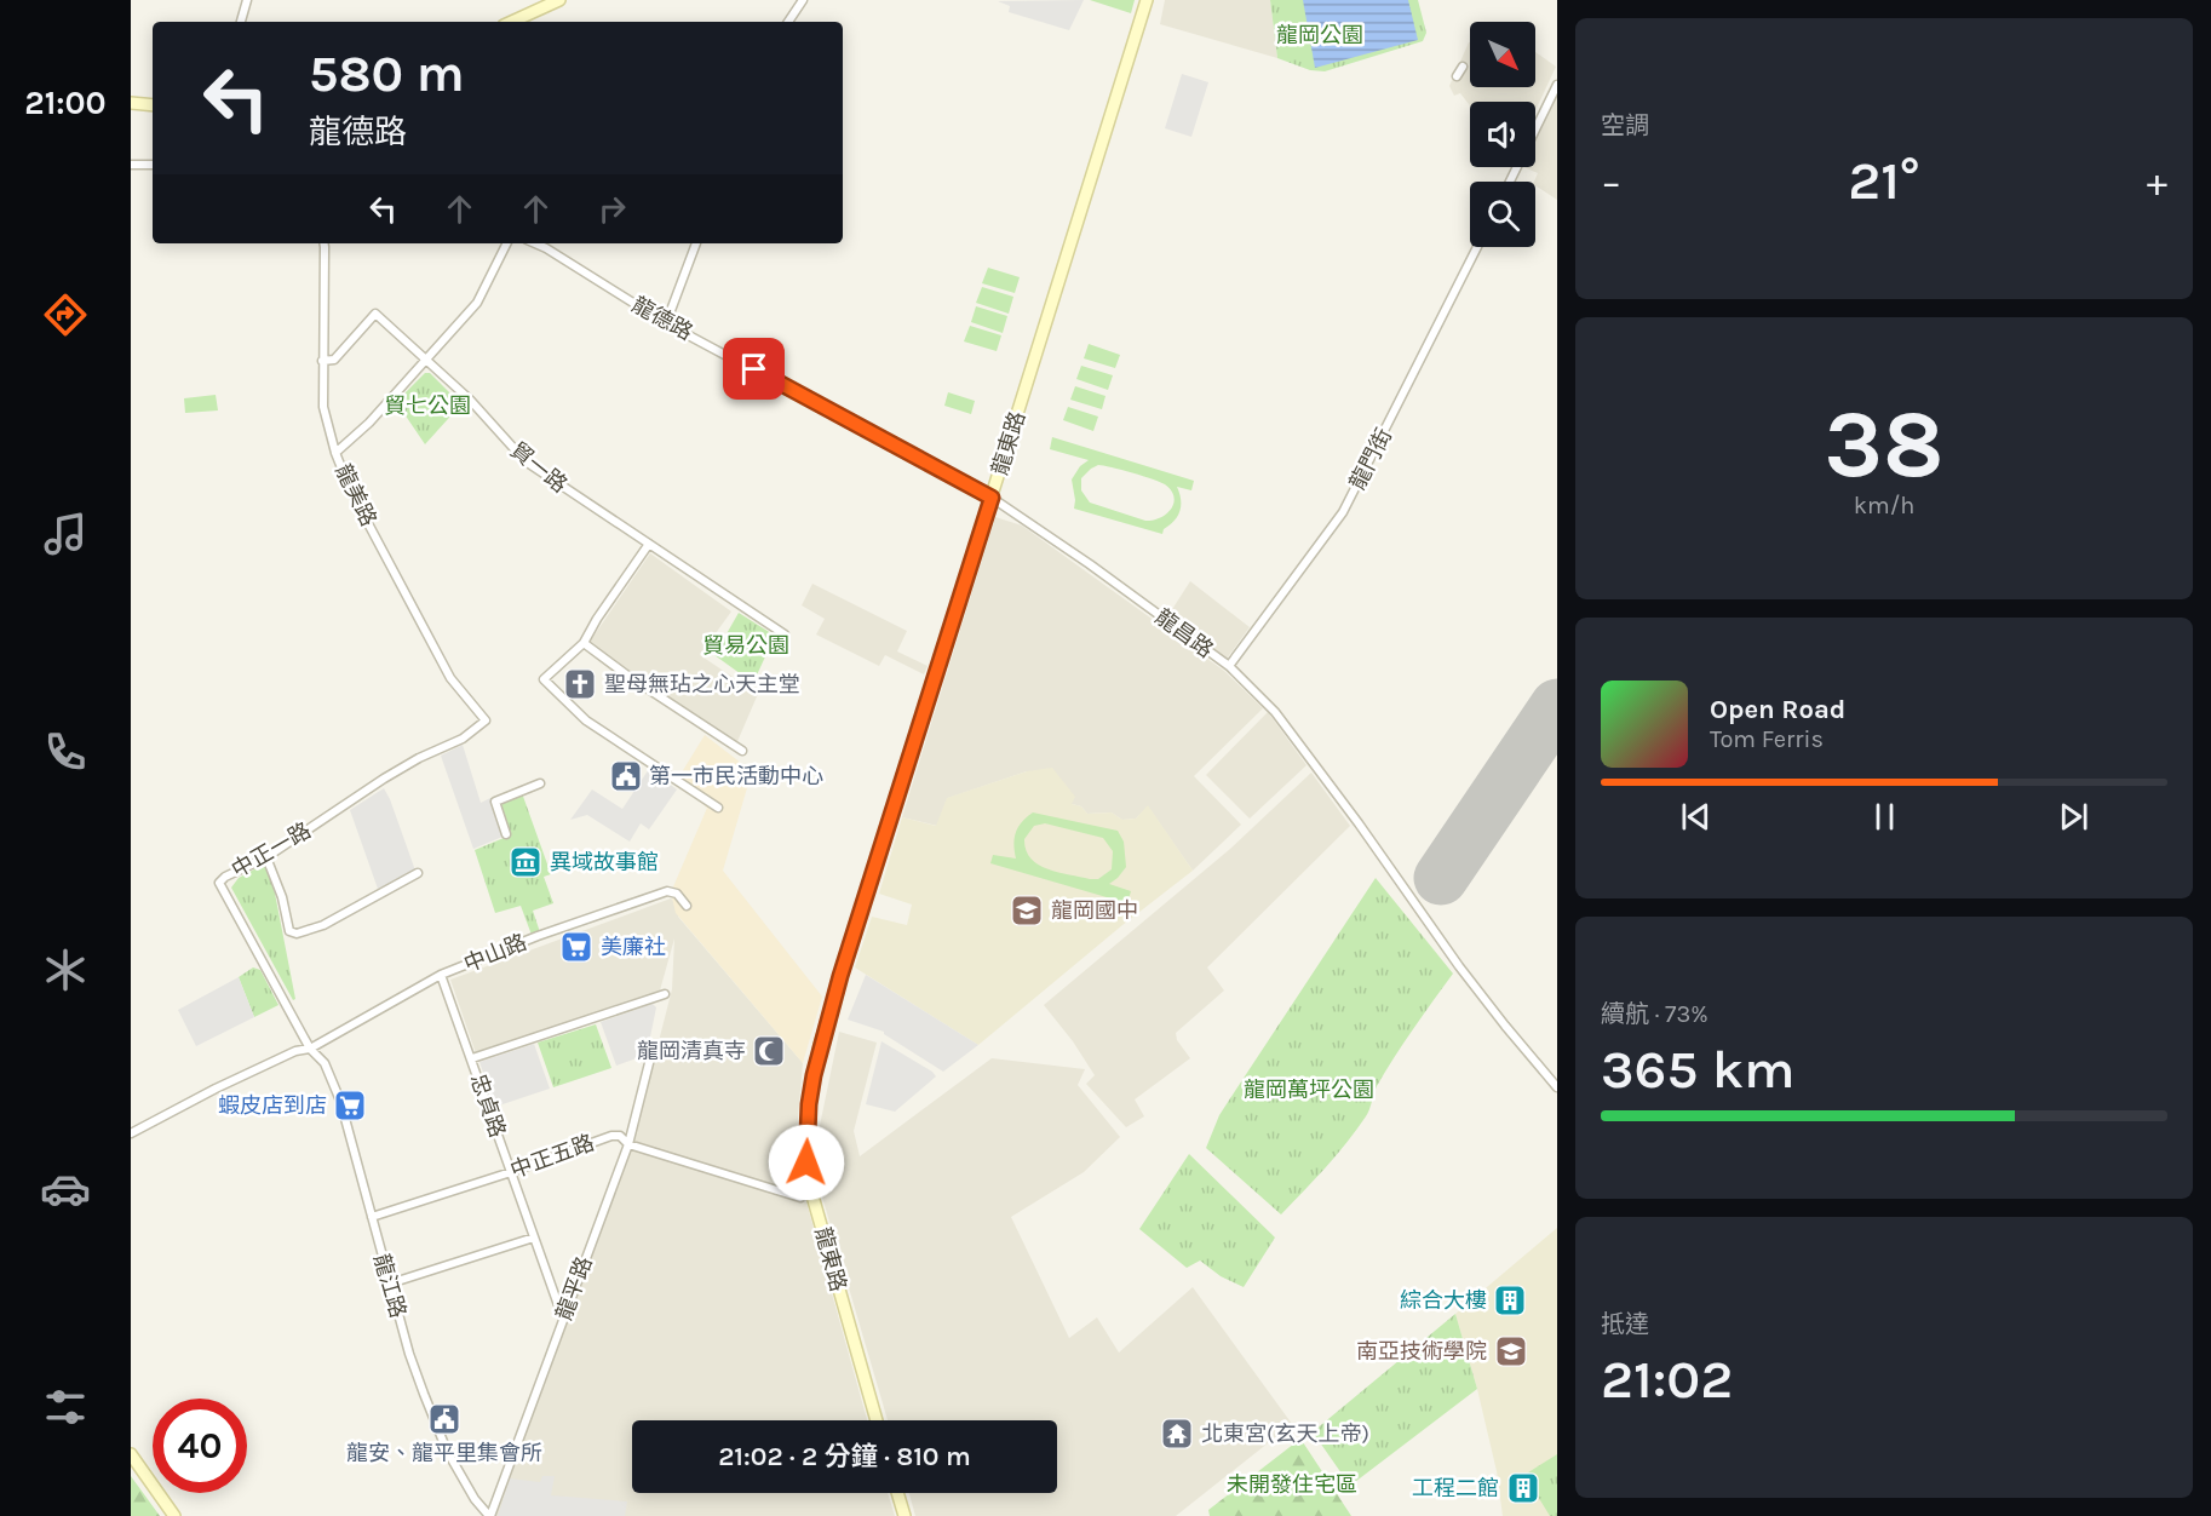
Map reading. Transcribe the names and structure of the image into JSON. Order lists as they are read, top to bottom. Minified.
{"streets":{"street":["龍德路","龍東路","龍門街","貿一路","龍美路","龍昌路","中正一路","中山路","忠貞路","中正五路","龍江路","龍平路"]},"crossings":[["龍德路","龍東路"],["龍德路","龍昌路"],["龍東路","龍昌路"],["龍東路","中正五路"],["龍門街","龍昌路"],["貿一路","龍美路"],["龍美路","中正一路"],["中正一路","中山路"],["中正一路","龍江路"],["中山路","忠貞路"],["中山路","龍江路"],["忠貞路","中正五路"],["忠貞路","龍平路"],["中正五路","龍江路"],["中正五路","龍平路"],["龍江路","龍平路"]],"parks":["龍岡公園","貿七公園","貿易公園","龍岡萬坪公園","未開發住宅區"],"places":{"church":["聖母無玷之心天主堂"],"public building":["第一市民活動中心","龍安、龍平里集會所"],"museum":["異域故事館"],"school or university":["龍岡國中","南亞技術學院"],"supermarket":["美廉社","蝦皮店到店"],"mosque":["龍岡清真寺"],"building":["綜合大樓","工程二館"],"temple":["北東宮(玄天上帝)"]},"north":"bottom right","page":{"tabs":"21:00","tile":["空調",["38","km/h"],["續航 · 73%","365 km"],["抵達","21:02"]],"turn":["580 m","龍德路"],"heat":["−","21°","+"],"song":["Open Road","Tom Ferris"],"limit":"40","trip":"21:02 · 2 分鐘 · 810 m"}}
